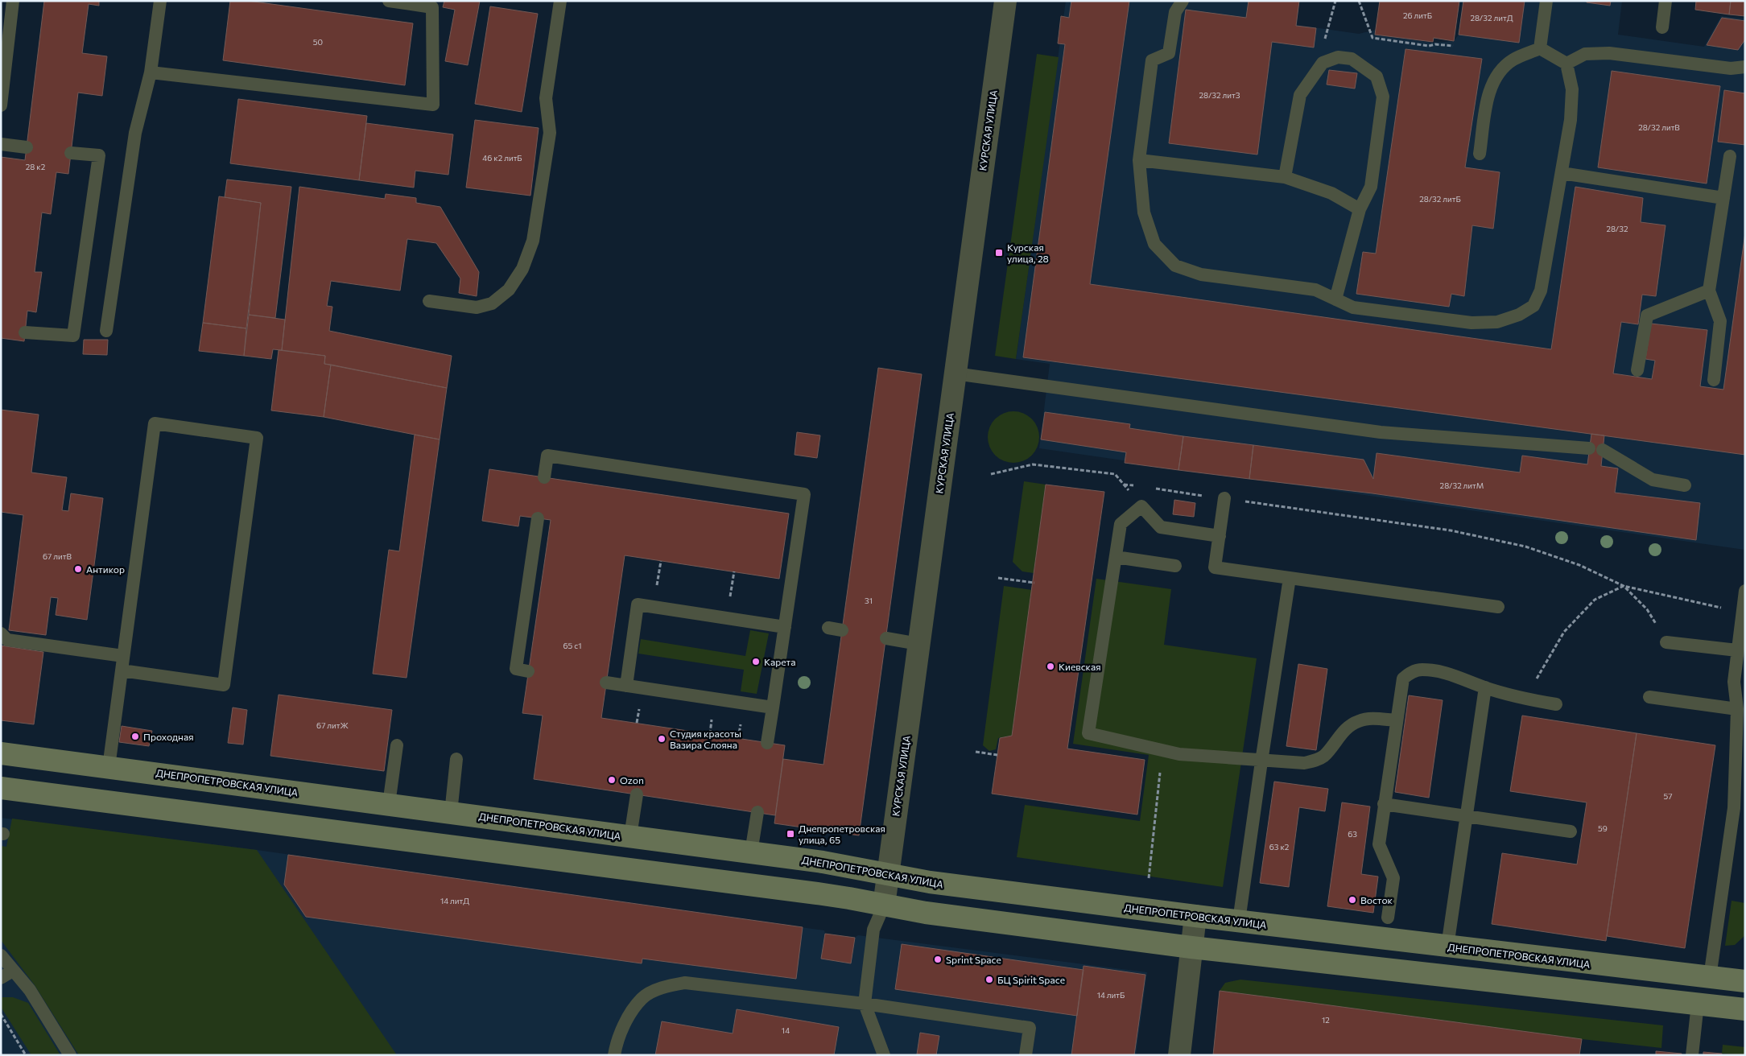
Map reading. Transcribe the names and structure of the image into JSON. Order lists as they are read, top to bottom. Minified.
{"streets":{"main road":["ДНЕПРОПЕТРОВСКАЯ УЛИЦА"],"street":["КУРСКАЯ УЛИЦА"]},"crossings":[["КУРСКАЯ УЛИЦА","ДНЕПРОПЕТРОВСКАЯ УЛИЦА"]],"places":{"transit":["Курская улица, 28","Днепропетровская улица, 65"],"other":["Антикор","Карета","Киевская","Проходная","Студия красоты Вазира Слояна","Ozon","Восток","Sprint Space","БЦ Spirit Space"]},"house_numbers":["26 литБ","28/32 литД","50","28/32 литЗ","28/32 литВ","46 к2 литБ","28 к2","28/32 литБ","28/32","28/32 литМ","67 литВ","31","65 с1","67 литЖ","57","59","63","63 к2","14 литД","14 литБ","12","14"]}
